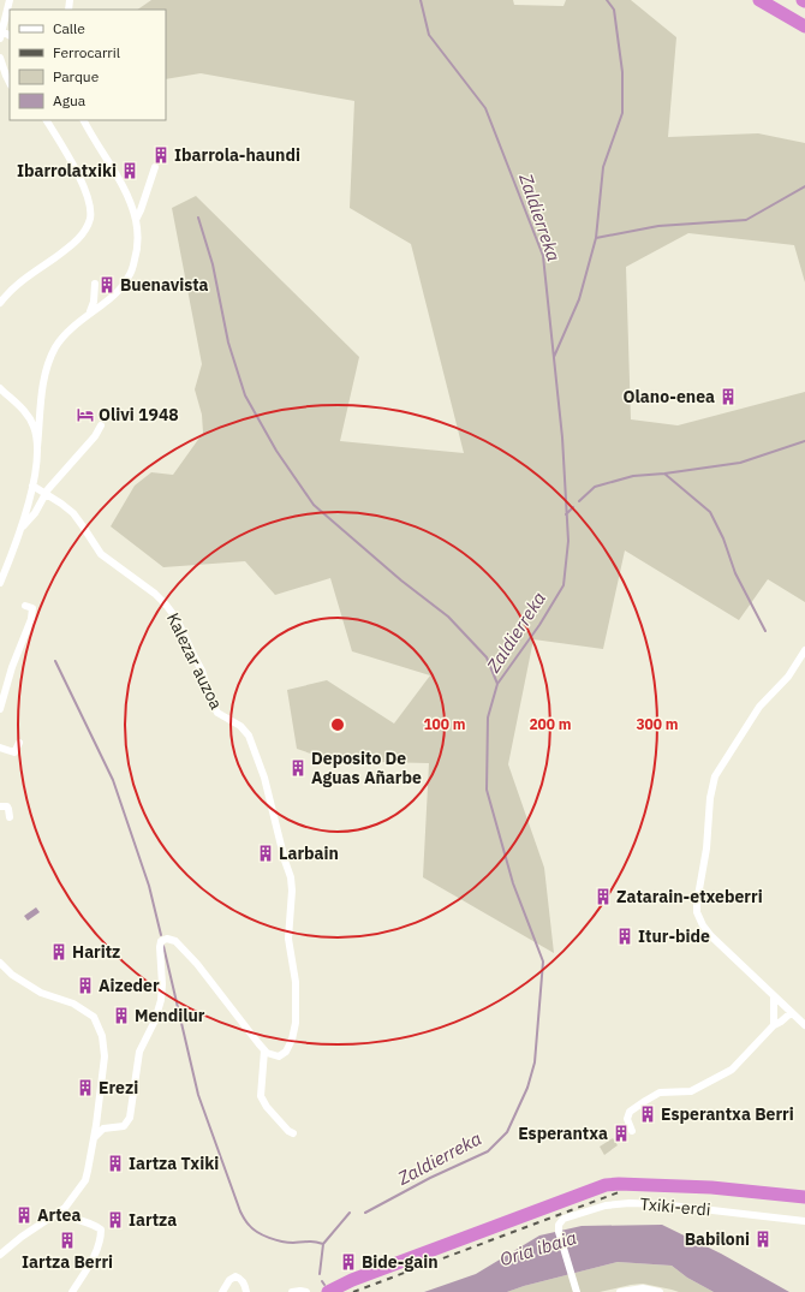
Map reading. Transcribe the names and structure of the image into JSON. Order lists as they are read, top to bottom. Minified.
{"streets":{"street":["Kalezar auzoa","Txiki-erdi"]},"water":["Zaldierreka","Oria ibaia"],"places":{"building":["Ibarrola-haundi","Ibarrolatxiki","Buenavista","Olano-enea","Deposito De Aguas Añarbe","Larbain","Zatarain-etxeberri","Itur-bide","Haritz","Aizeder","Mendilur","Erezi","Esperantxa Berri","Esperantxa","Iartza Txiki","Artea","Iartza","Babiloni","Iartza Berri","Bide-gain"],"hotel":["Olivi 1948"]},"legend":["Calle","Ferrocarril","Parque","Agua"],"rings":["100 m","200 m","300 m"]}
